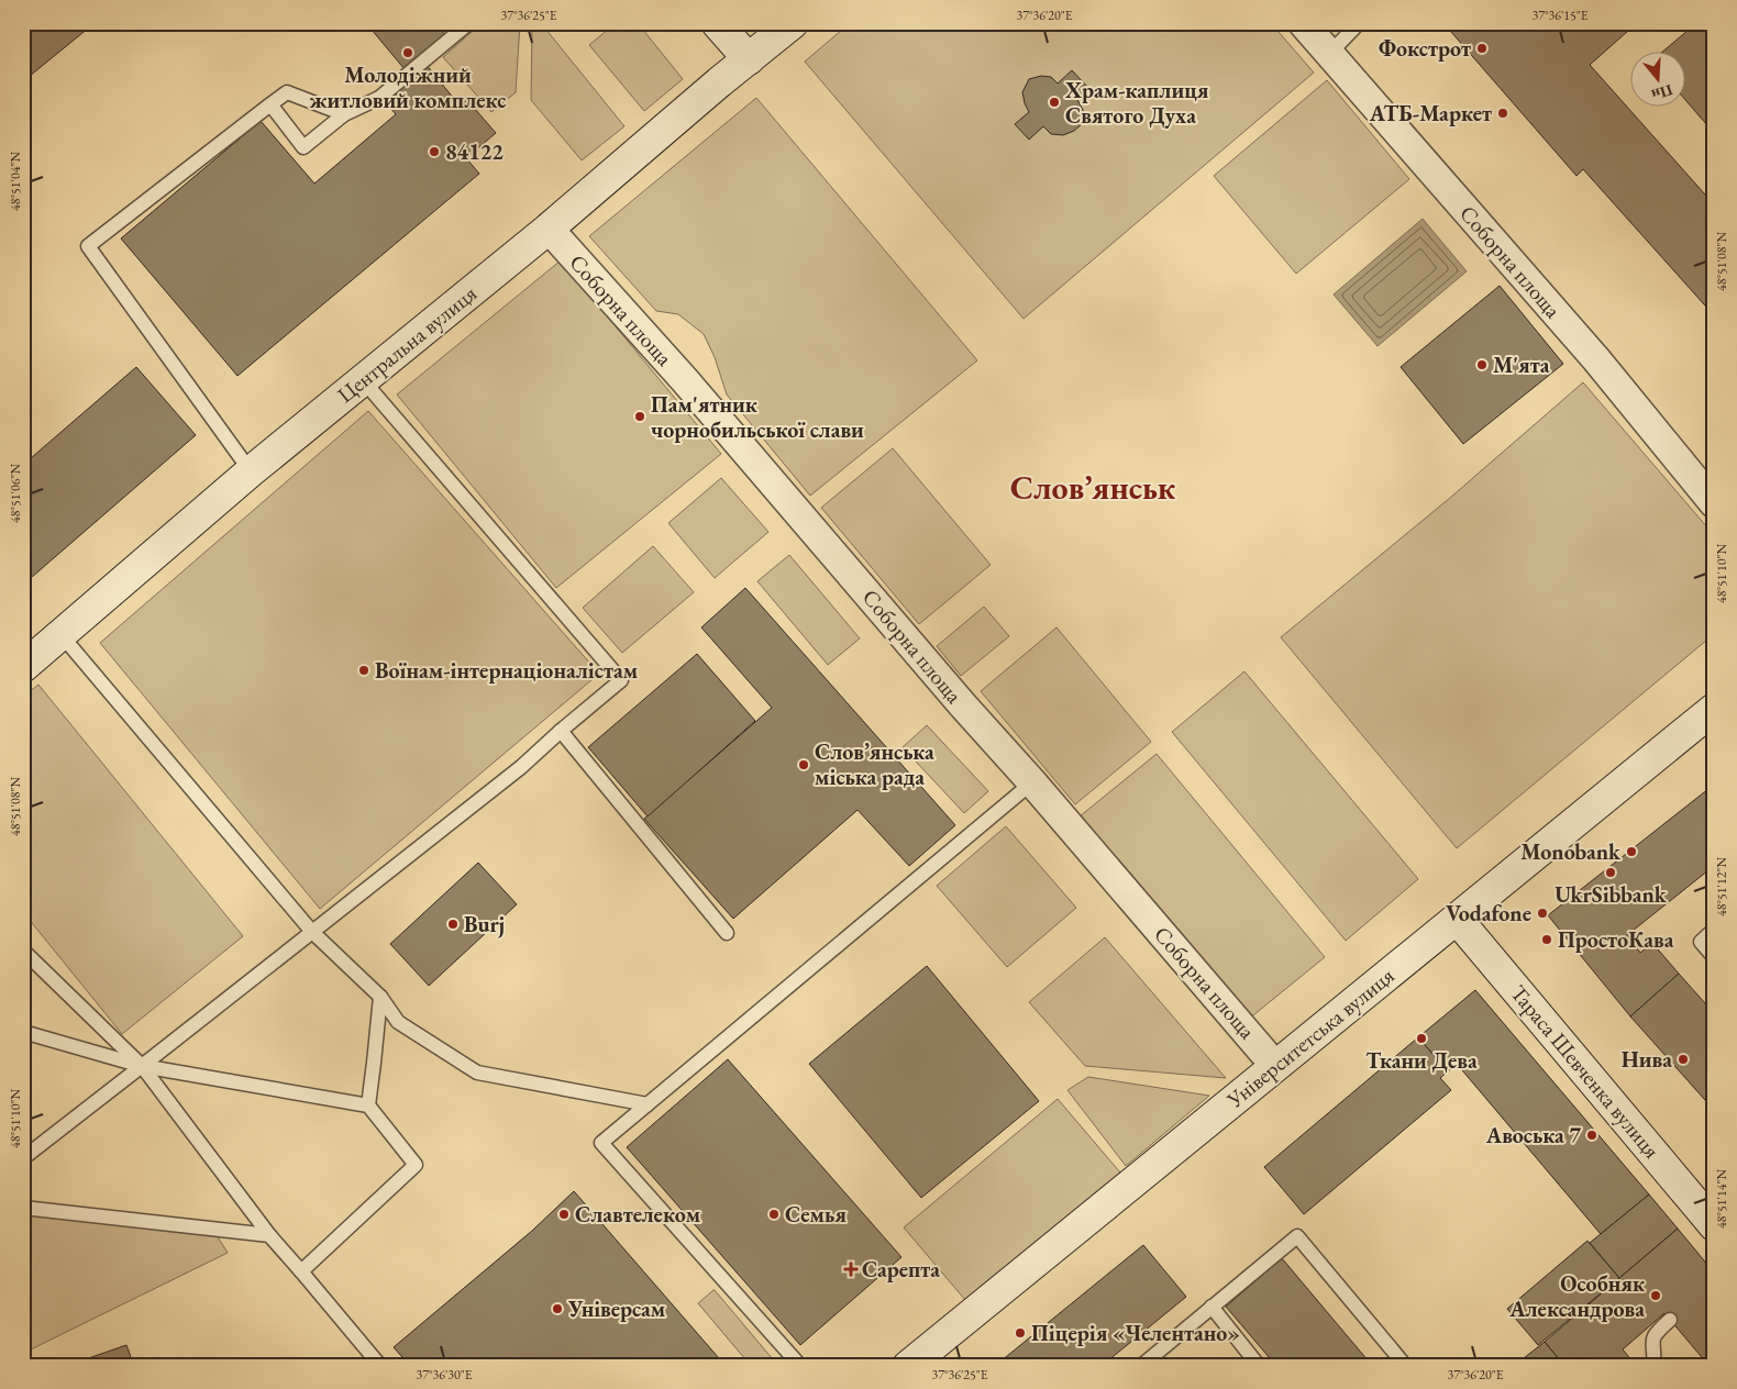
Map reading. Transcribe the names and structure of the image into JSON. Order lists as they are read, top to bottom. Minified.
{"streets":{"street":["Соборна площа","Центральна вулиця","Університетська вулиця","Тараса Шевченка вулиця"]},"crossings":[["Соборна площа","Центральна вулиця"],["Соборна площа","Університетська вулиця"],["Університетська вулиця","Тараса Шевченка вулиця"]],"districts":["Слов’янськ"],"places":{"other":["Фокстрот","Молодіжний житловий комплекс","Храм-каплиця Святого Духа","АТБ-Маркет","84122","М'ята","Пам'ятник чорнобильської слави","Воїнам-інтернаціоналістам","Слов’янська міська рада","Monobank","UkrSibbank","Vodafone","Burj","ПростоКава","Ткани Дева","Нива","Авоська 7","Славтелеком","Семья","Особняк Александрова","Універсам","Піцерія «Челентано»"],"health":["Сарепта"]},"north":"bottom","coordinates":["37°36'25\"E","37°36'20\"E","37°36'15\"E","48°51'04\"N","48°51'08\"N","48°51'06\"N","48°51'10\"N","48°51'12\"N","48°51'14\"N","37°36'30\"E"]}
